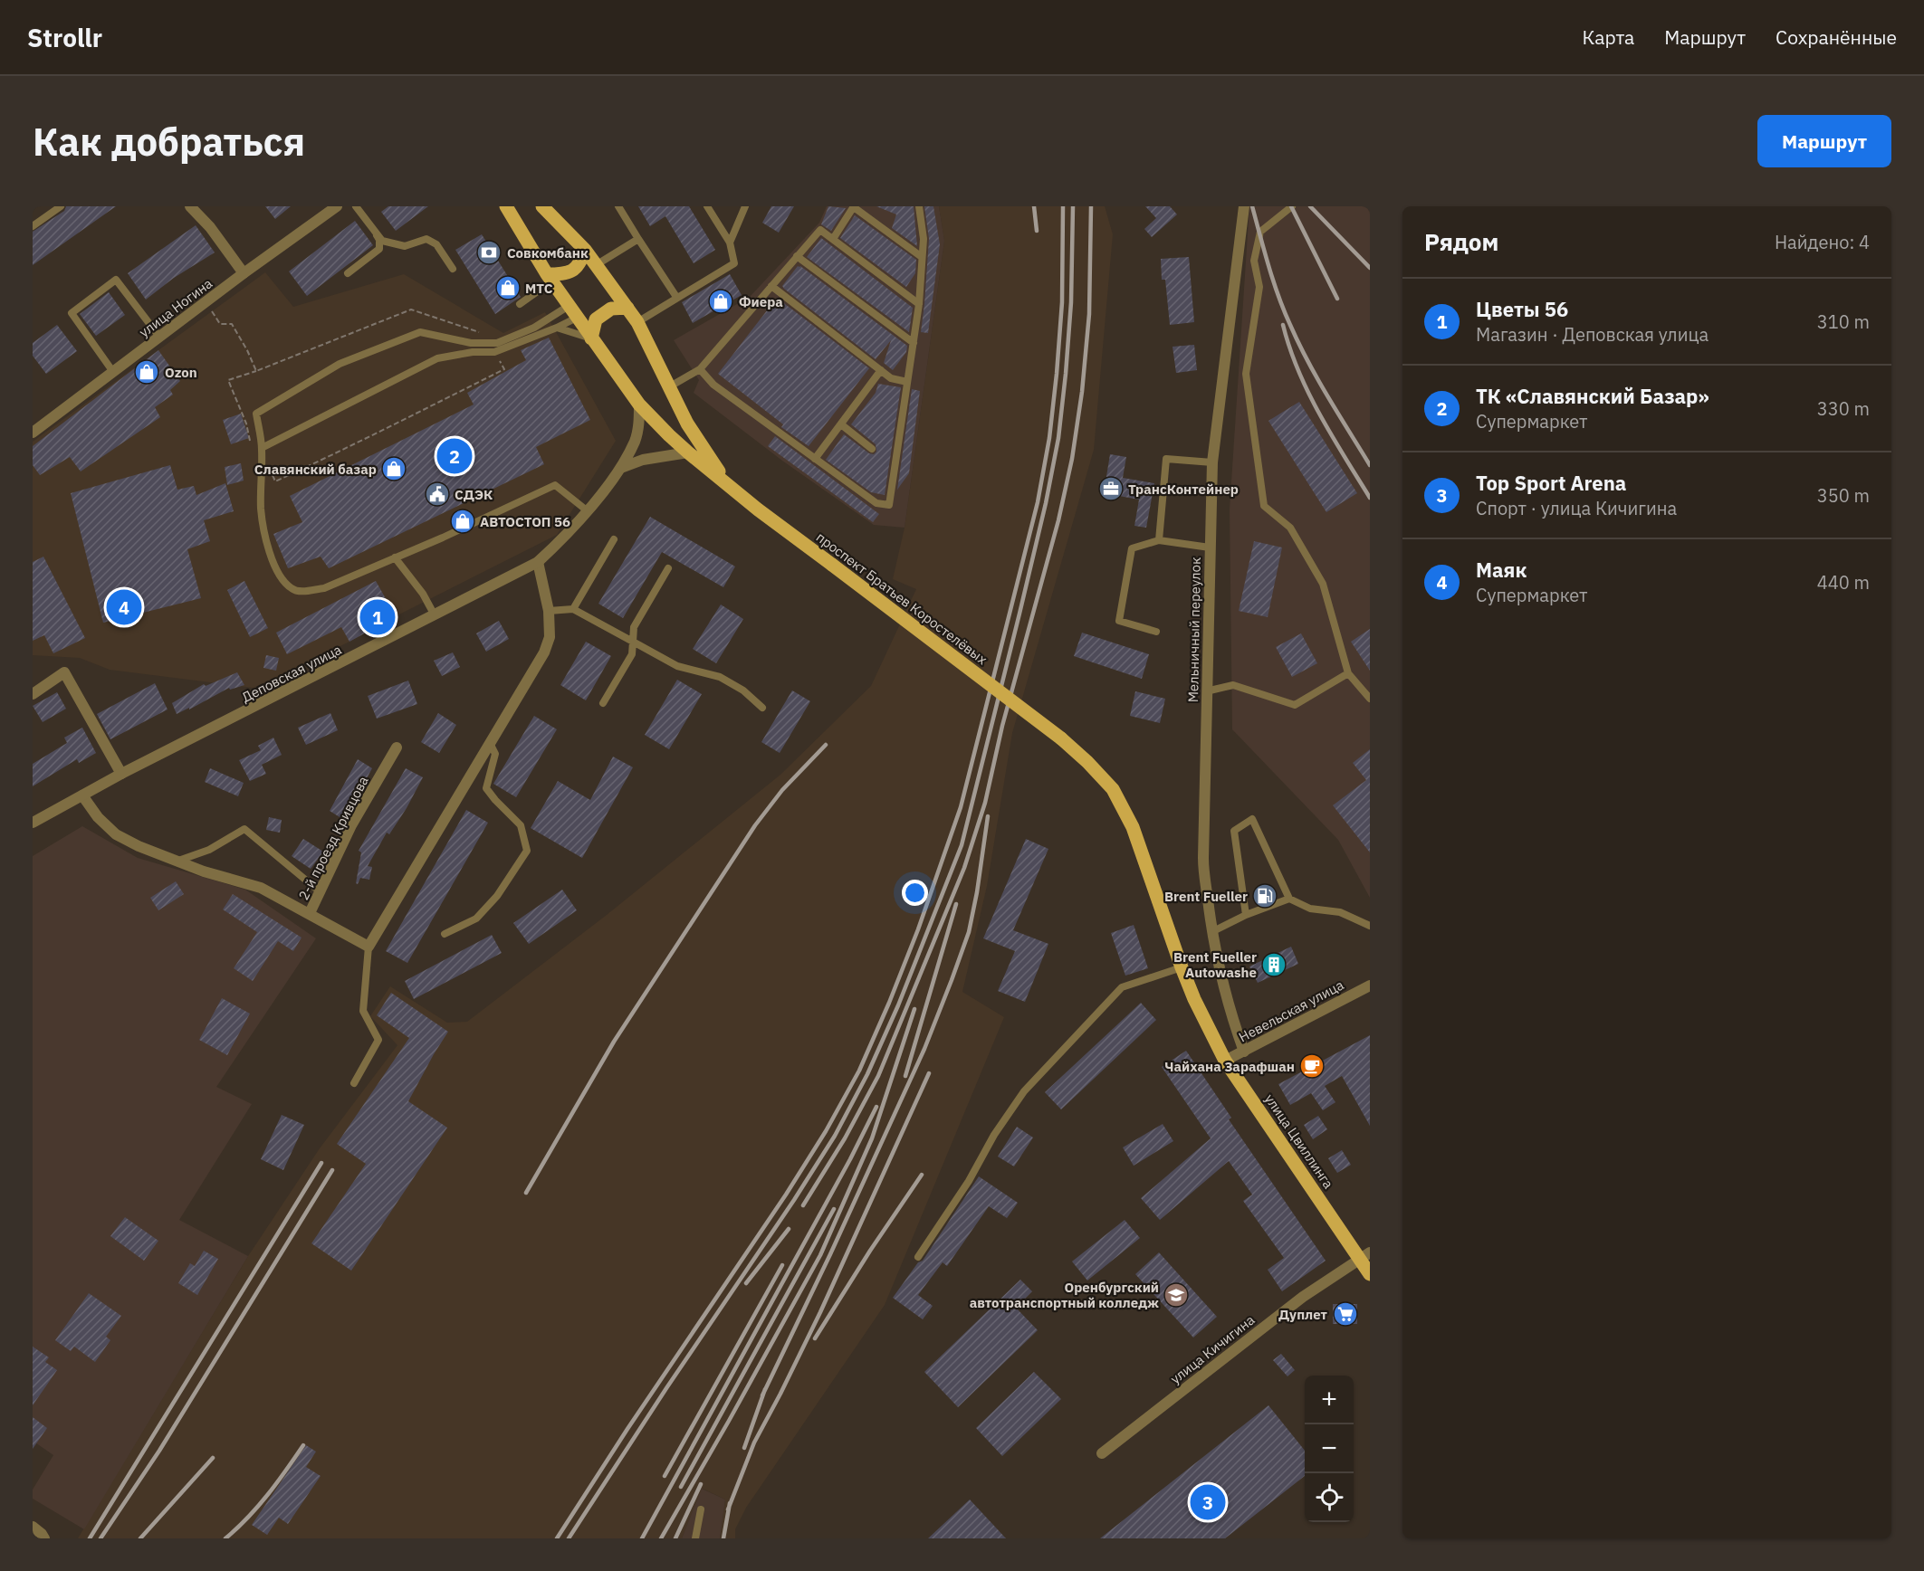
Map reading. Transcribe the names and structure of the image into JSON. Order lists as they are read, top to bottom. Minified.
{"streets":{"main road":["проспект Братьев Коростелёвых","улица Цвиллинга"],"street":["улица Ногина","Мельничный переулок","Деповская улица","2-й проезд Кривцова","Невельская улица","улица Кичигина"]},"crossings":[["проспект Братьев Коростелёвых","Деповская улица"],["проспект Братьев Коростелёвых","улица Цвиллинга"],["Мельничный переулок","Невельская улица"],["Невельская улица","улица Цвиллинга"],["улица Цвиллинга","улица Кичигина"]],"places":{"bank":["Совкомбанк"],"shop":["МТС","Фиера","Ozon","Славянский базар","АВТОСТОП 56"],"office":["ТрансКонтейнер"],"public building":["СДЭК"],"fuel station":["Brent Fueller"],"building":["Brent Fueller Autowashe"],"cafe":["Чайхана Зарафшан"],"school or university":["Оренбургский автотранспортный колледж"],"supermarket":["Дуплет"]},"page":{"header":"Strollr","nav":["Карта","Маршрут","Сохранённые"],"buttons":"Маршрут","title":"Как добраться","heading":["Рядом","Найдено: 4"],"list":[{"mark":"1","name":"Цветы 56","note":"Магазин · Деповская улица","value":"310 m"},{"mark":"2","name":"ТК «Славянский Базар»","note":"Супермаркет","value":"330 m"},{"mark":"3","name":"Top Sport Arena","note":"Спорт · улица Кичигина","value":"350 m"},{"mark":"4","name":"Маяк","note":"Супермаркет","value":"440 m"}],"pins":["2","4","1","3"],"map_buttons":["+","−"]}}
